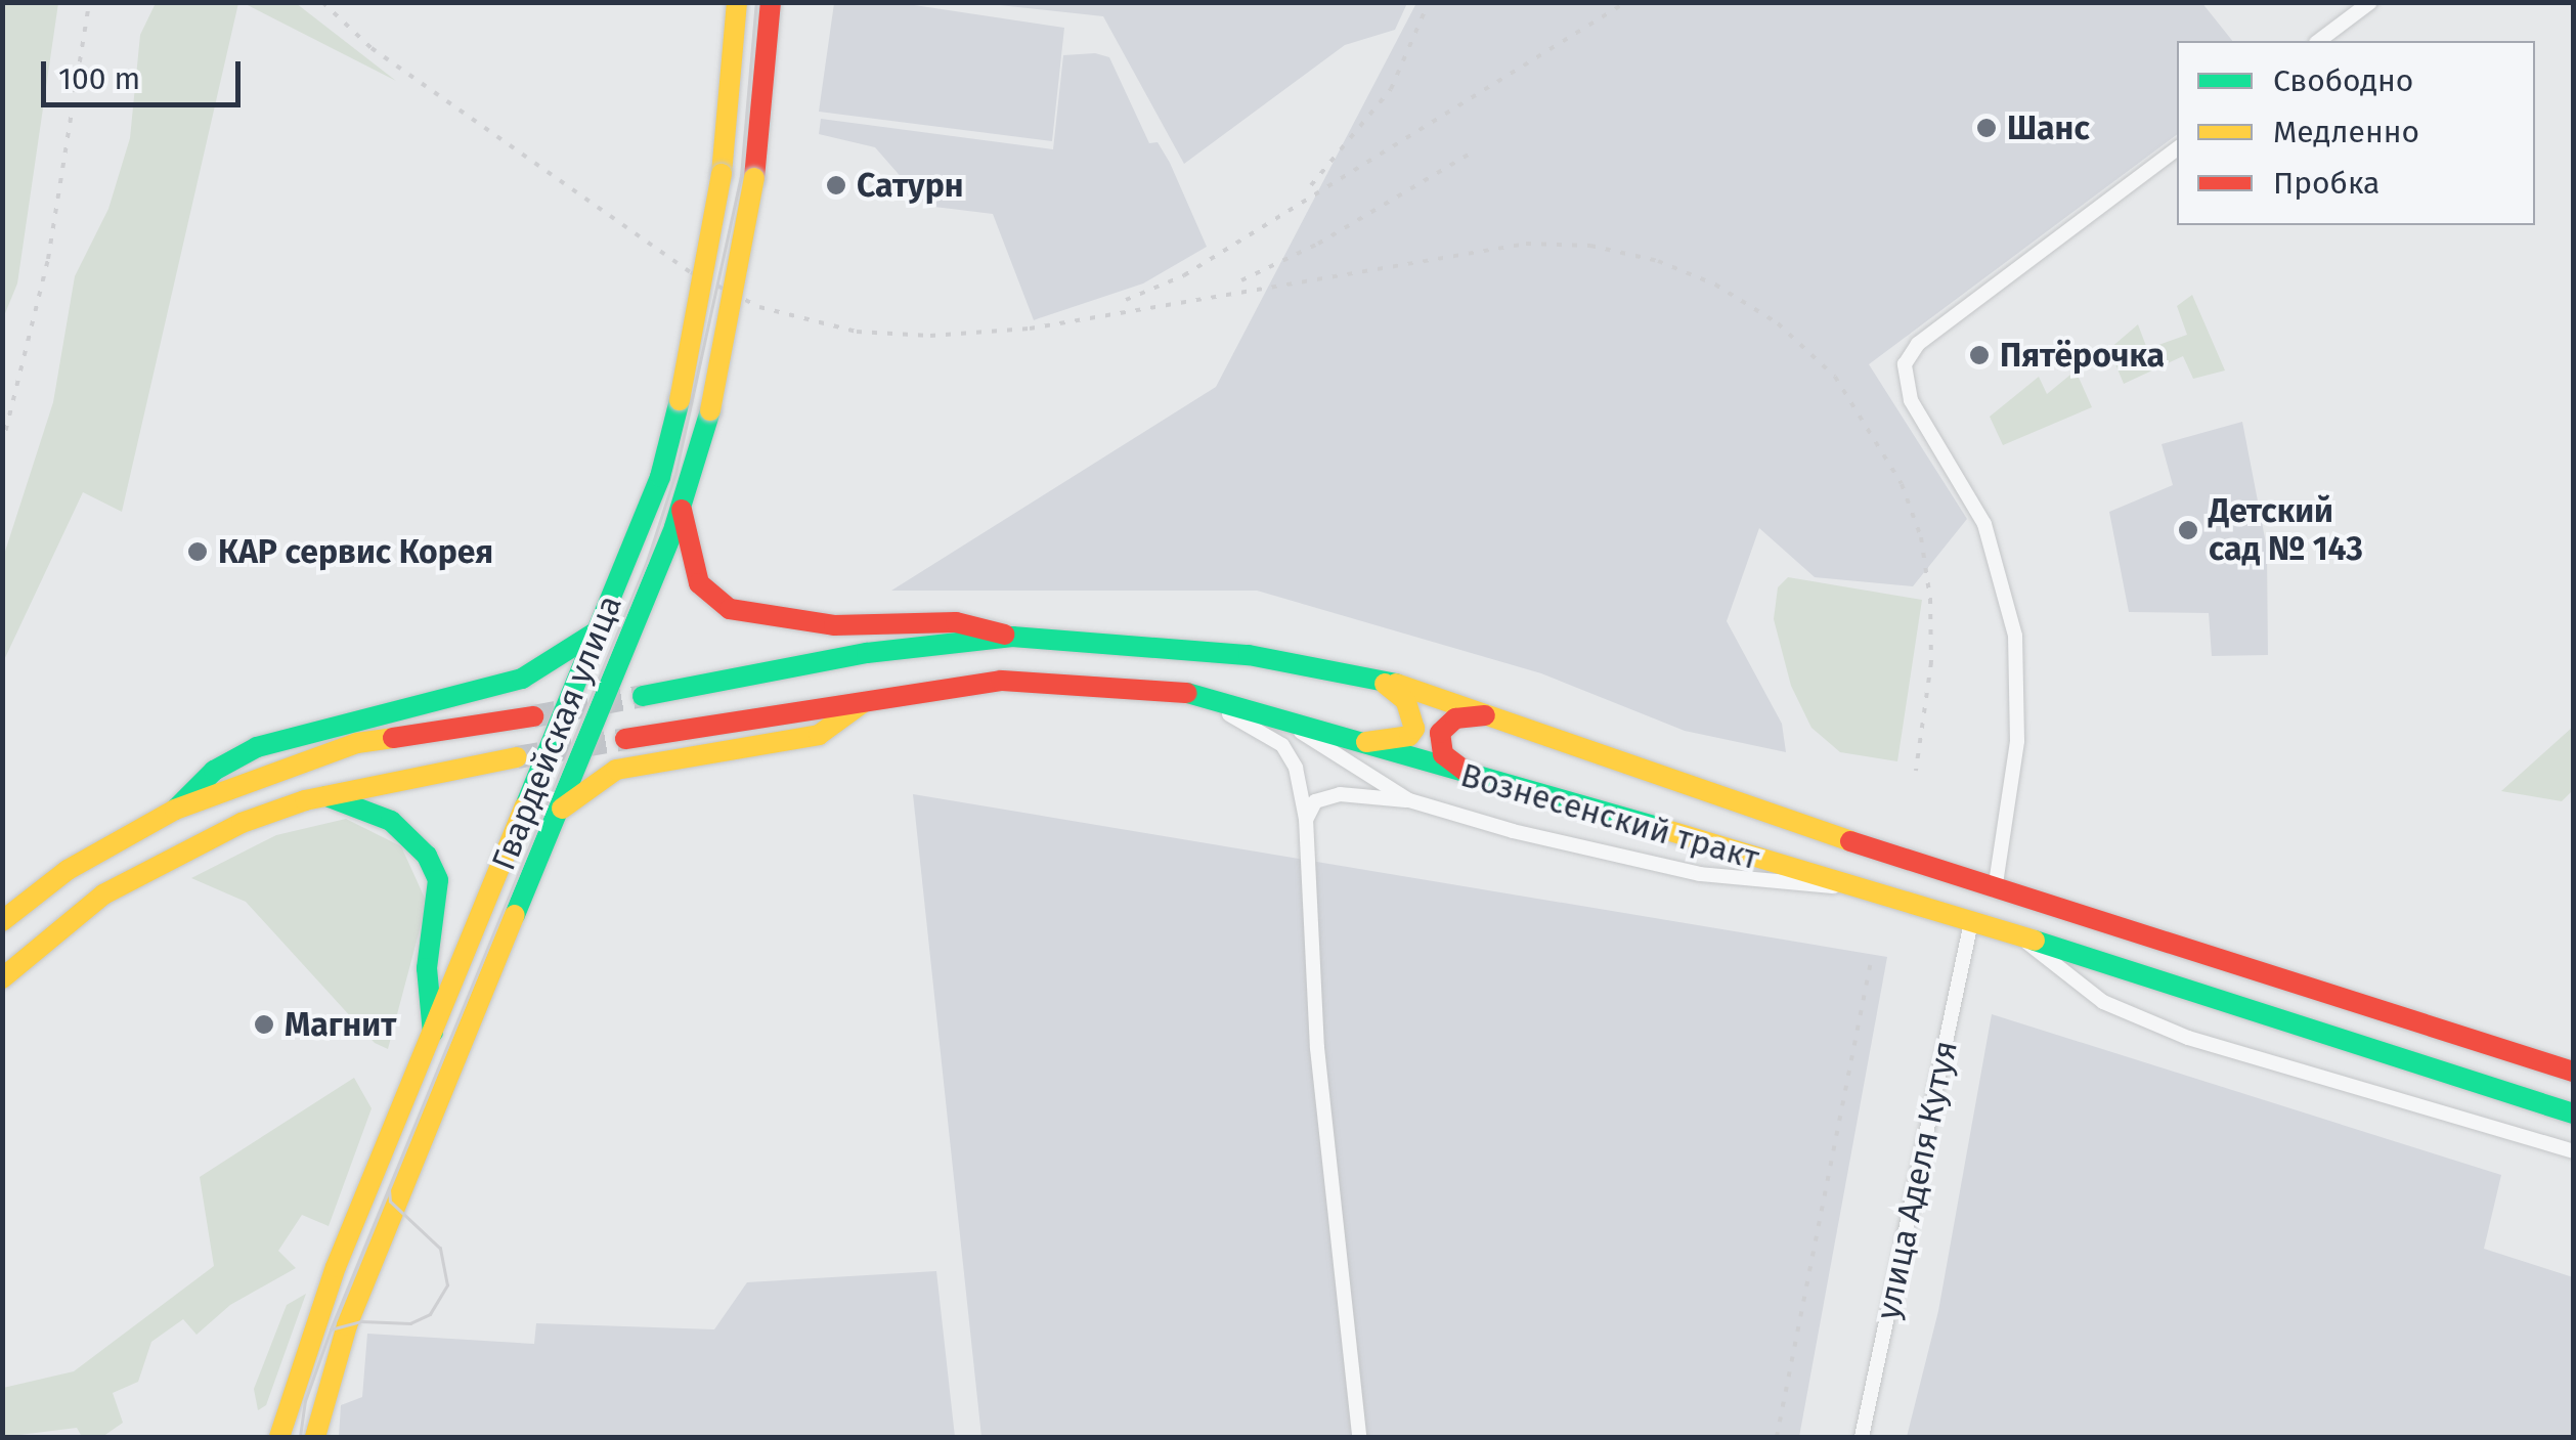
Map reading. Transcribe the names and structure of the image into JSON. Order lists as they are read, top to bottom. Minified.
{"streets":{"main road":["Гвардейская улица","Вознесенский тракт"],"street":["улица Аделя Кутуя"]},"crossings":[["Вознесенский тракт","улица Аделя Кутуя"]],"places":["Шанс","Сатурн","Пятёрочка","Детский сад № 143","КАР сервис Корея","Магнит"],"legend":["Свободно","Медленно","Пробка"],"scale_bar":"100 m"}
